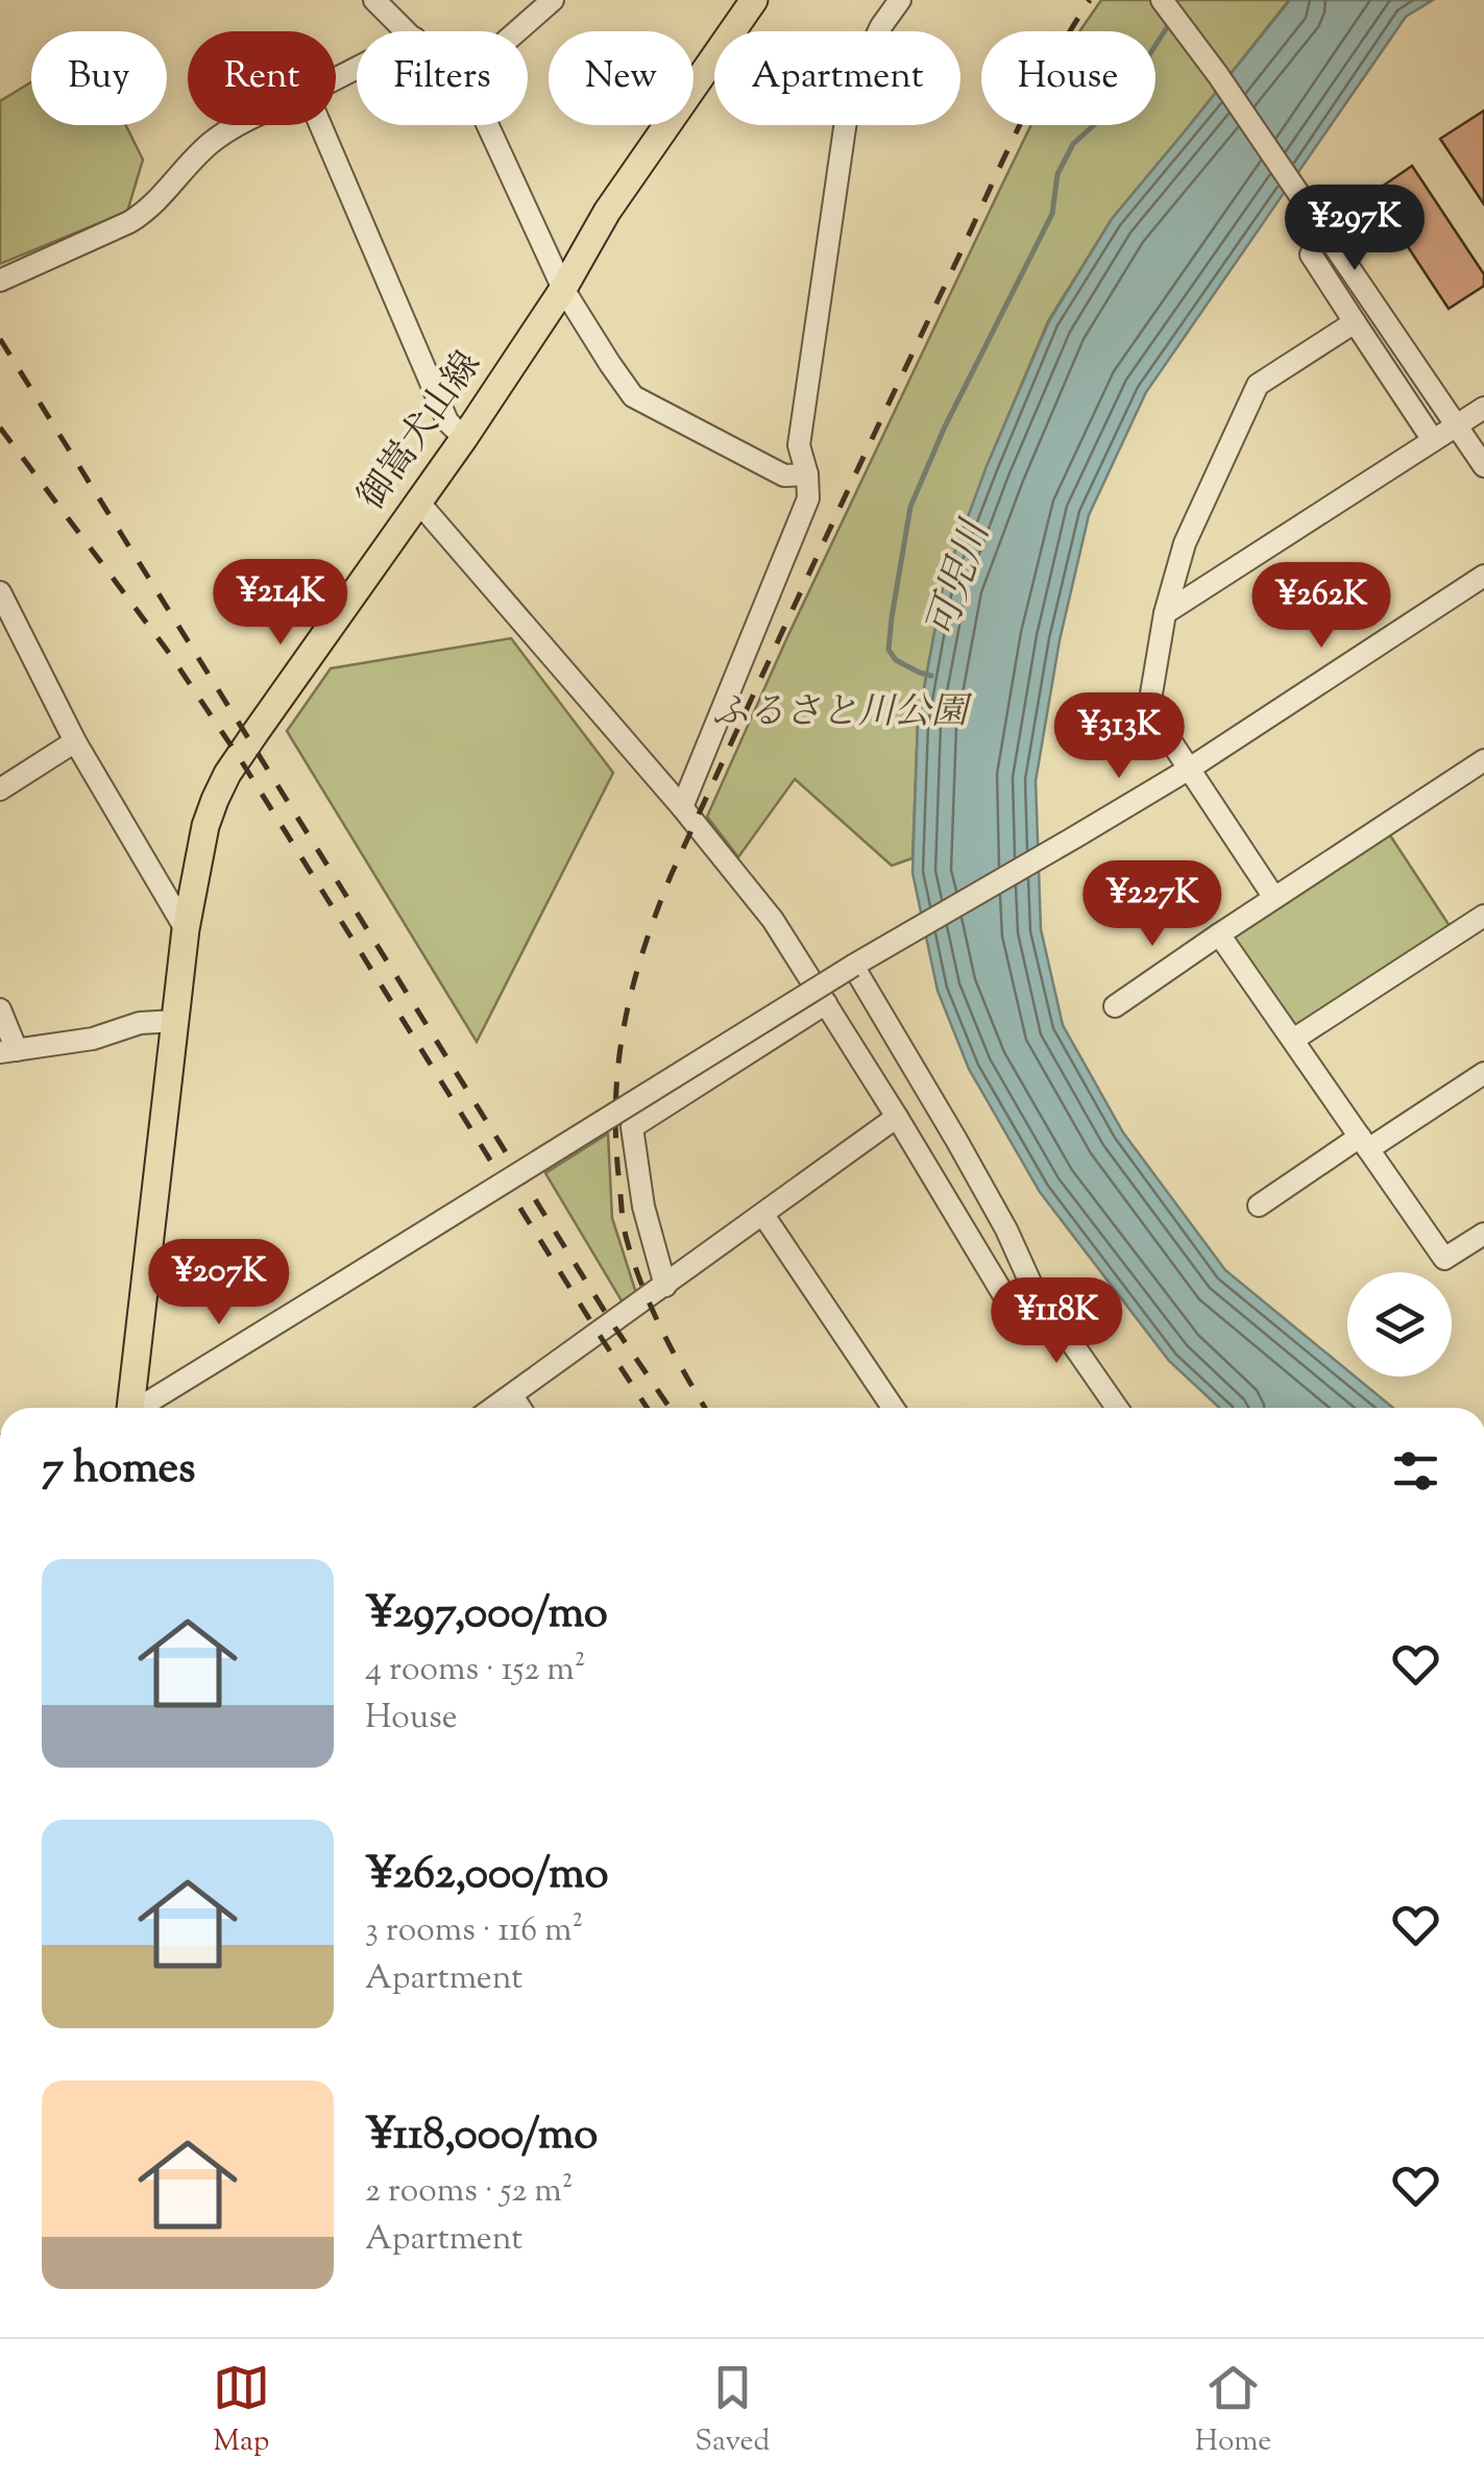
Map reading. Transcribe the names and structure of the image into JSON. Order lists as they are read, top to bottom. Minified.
{"streets":{"main road":["御嵩犬山線"]},"water":["可児川"],"parks":["ふるさと川公園"],"page":{"chip":["Buy","Rent","Filters","New","Apartment","House"],"price":["¥297K","¥214K","¥262K","¥313K","¥227K","¥207K","¥118K"],"heading":"7 homes","list":[{"name":"¥297,000/mo","note":"4 rooms · 152 m² · House"},{"name":"¥262,000/mo","note":"3 rooms · 116 m² · Apartment"},{"name":"¥118,000/mo","note":"2 rooms · 52 m² · Apartment"}],"tabs":["Map","Saved","Home"]}}
